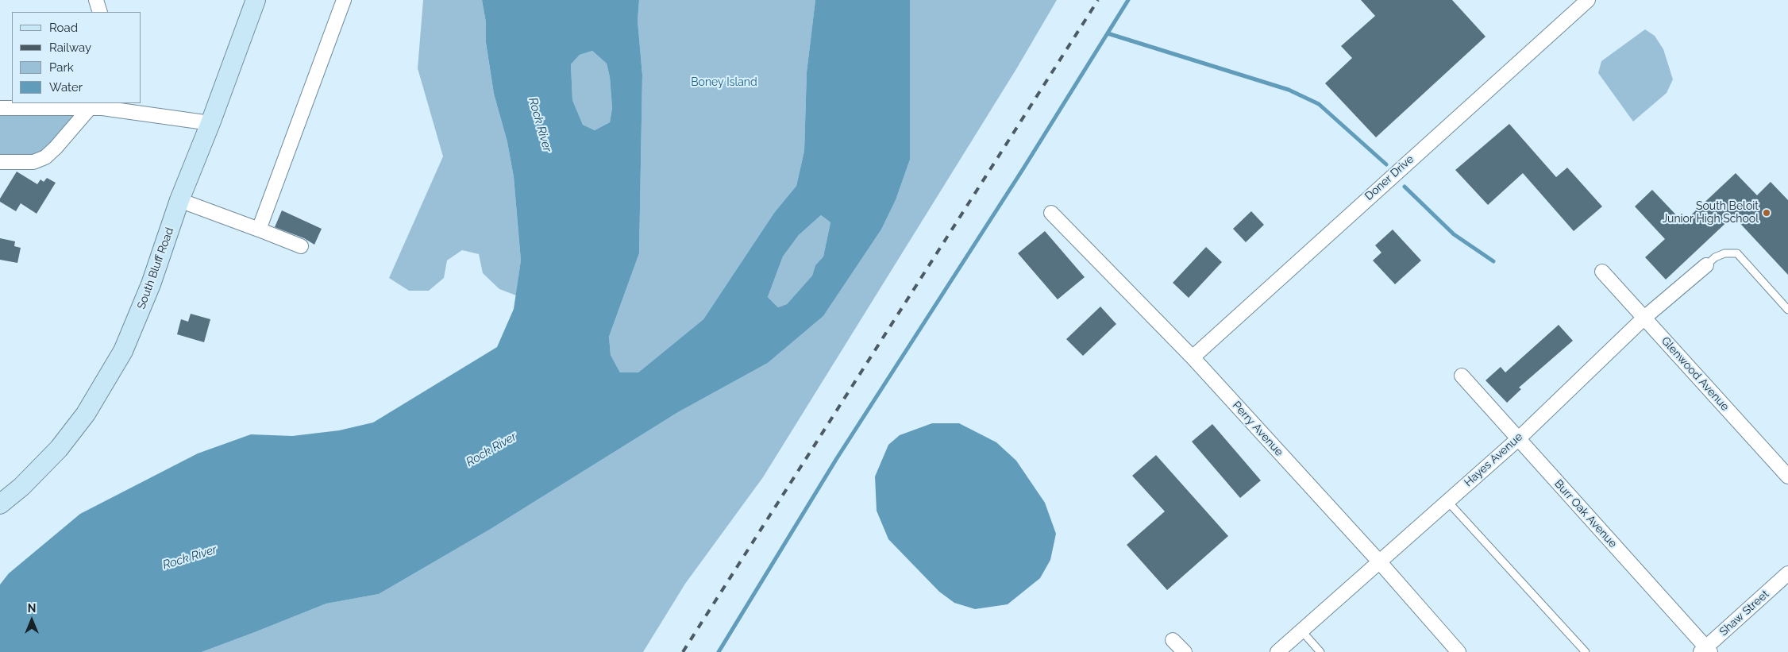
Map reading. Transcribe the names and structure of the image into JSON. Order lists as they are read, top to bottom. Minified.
{"streets":{"street":["Doner Drive","South Bluff Road","Glenwood Avenue","Perry Avenue","Hayes Avenue","Burr Oak Avenue","Shaw Street"]},"crossings":[["Doner Drive","Perry Avenue"],["Glenwood Avenue","Hayes Avenue"],["Perry Avenue","Hayes Avenue"],["Hayes Avenue","Burr Oak Avenue"],["Burr Oak Avenue","Shaw Street"]],"water":["Rock River"],"parks":["Boney Island"],"places":["South Beloit Junior High School"],"legend":["Road","Railway","Park","Water"],"north":"top"}
